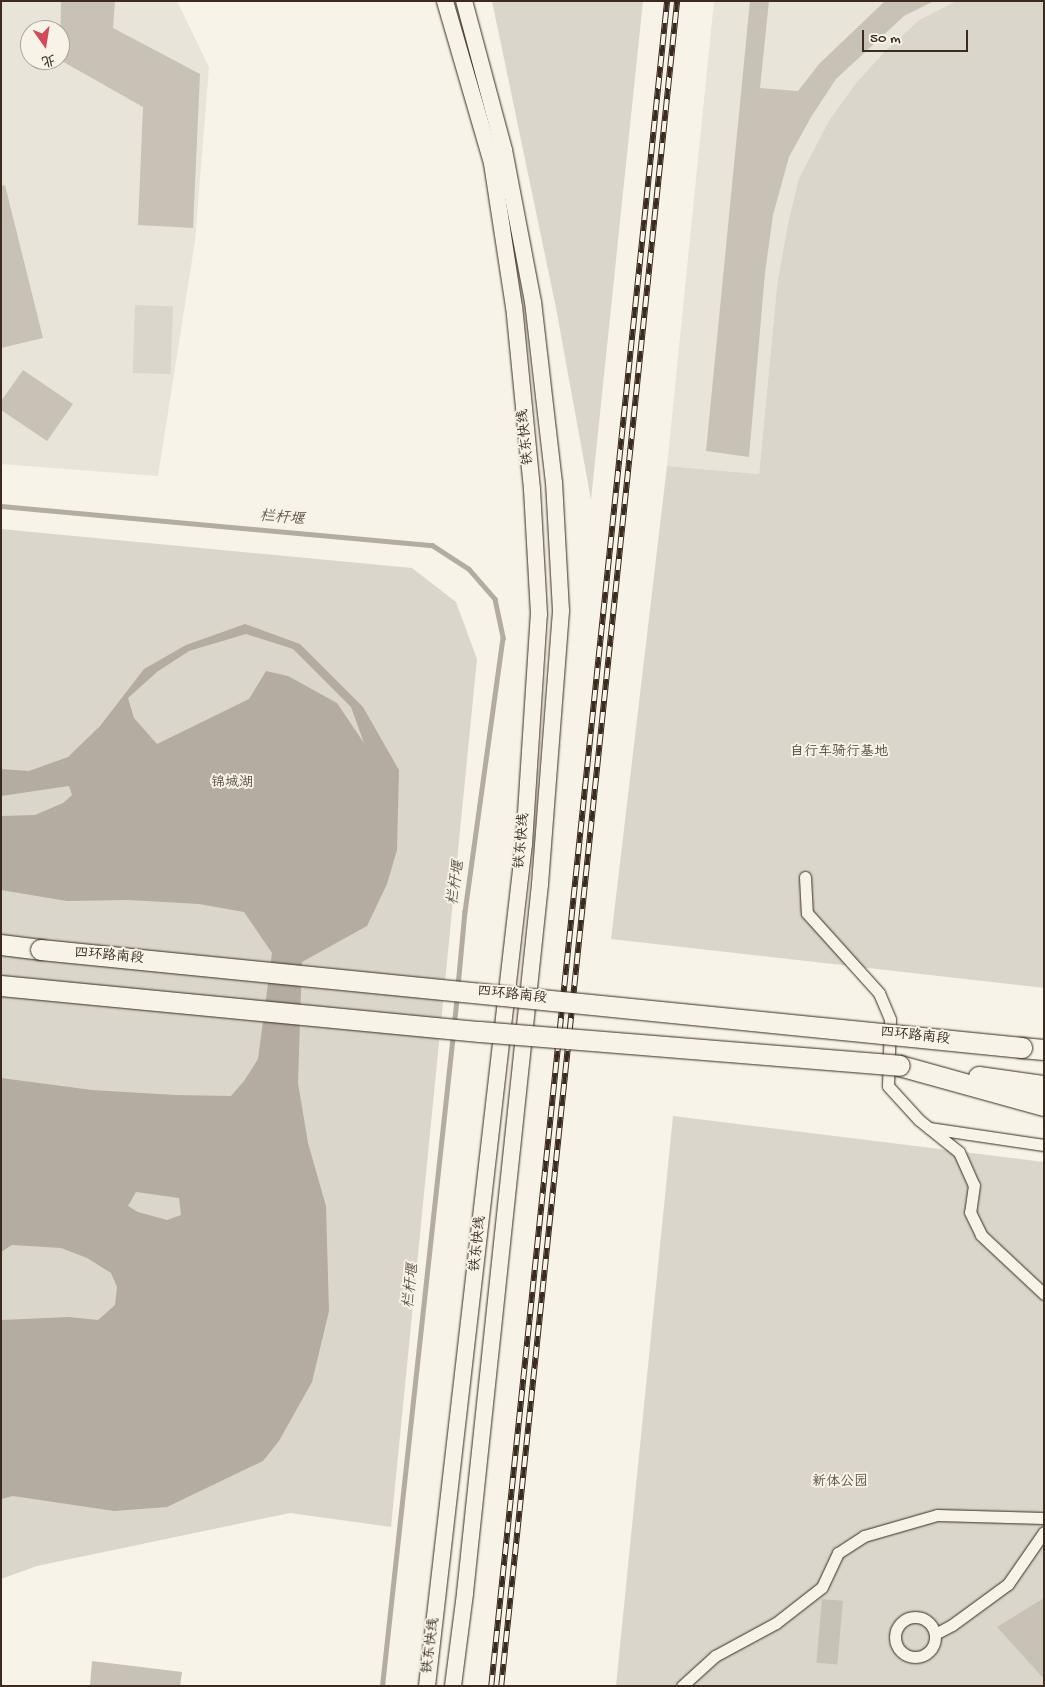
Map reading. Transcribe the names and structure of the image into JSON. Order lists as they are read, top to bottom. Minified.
{"streets":{"highway":["四环路南段"],"main road":["铁东快线"]},"water":["栏杆堰"],"parks":["自行车骑行基地","锦城湖","新体公园"],"scale_bar":"50 m","north":"bottom"}
